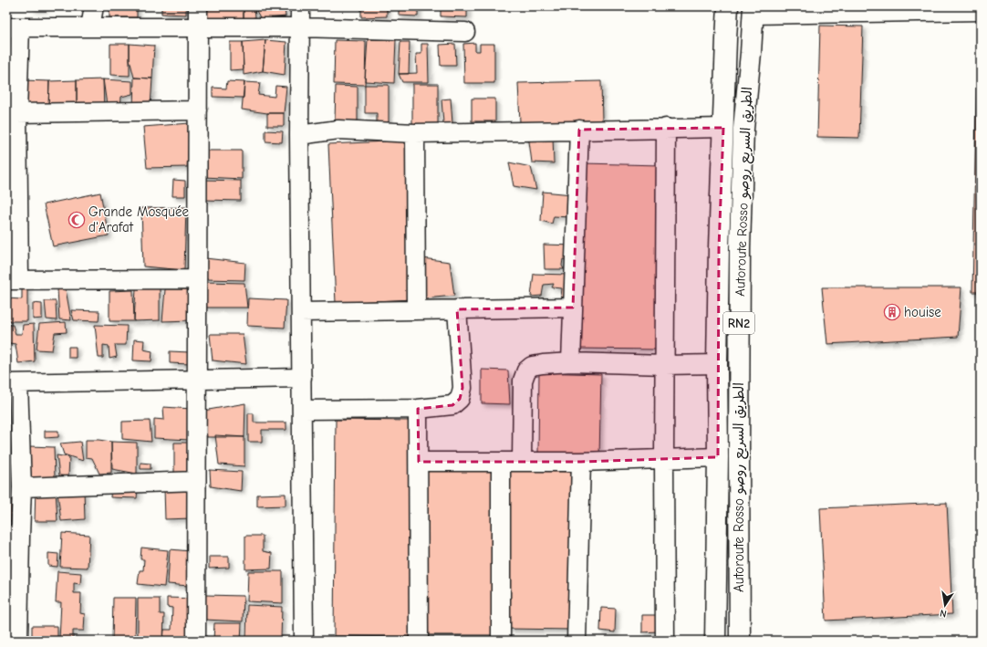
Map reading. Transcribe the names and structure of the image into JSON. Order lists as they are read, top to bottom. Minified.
{"streets":{"highway":["Autoroute Rosso الطريق السريع روصو","RN2"]},"places":{"mosque":["Grande Mosquée d'Arafat"],"building":["houise"]},"north":"bottom"}
